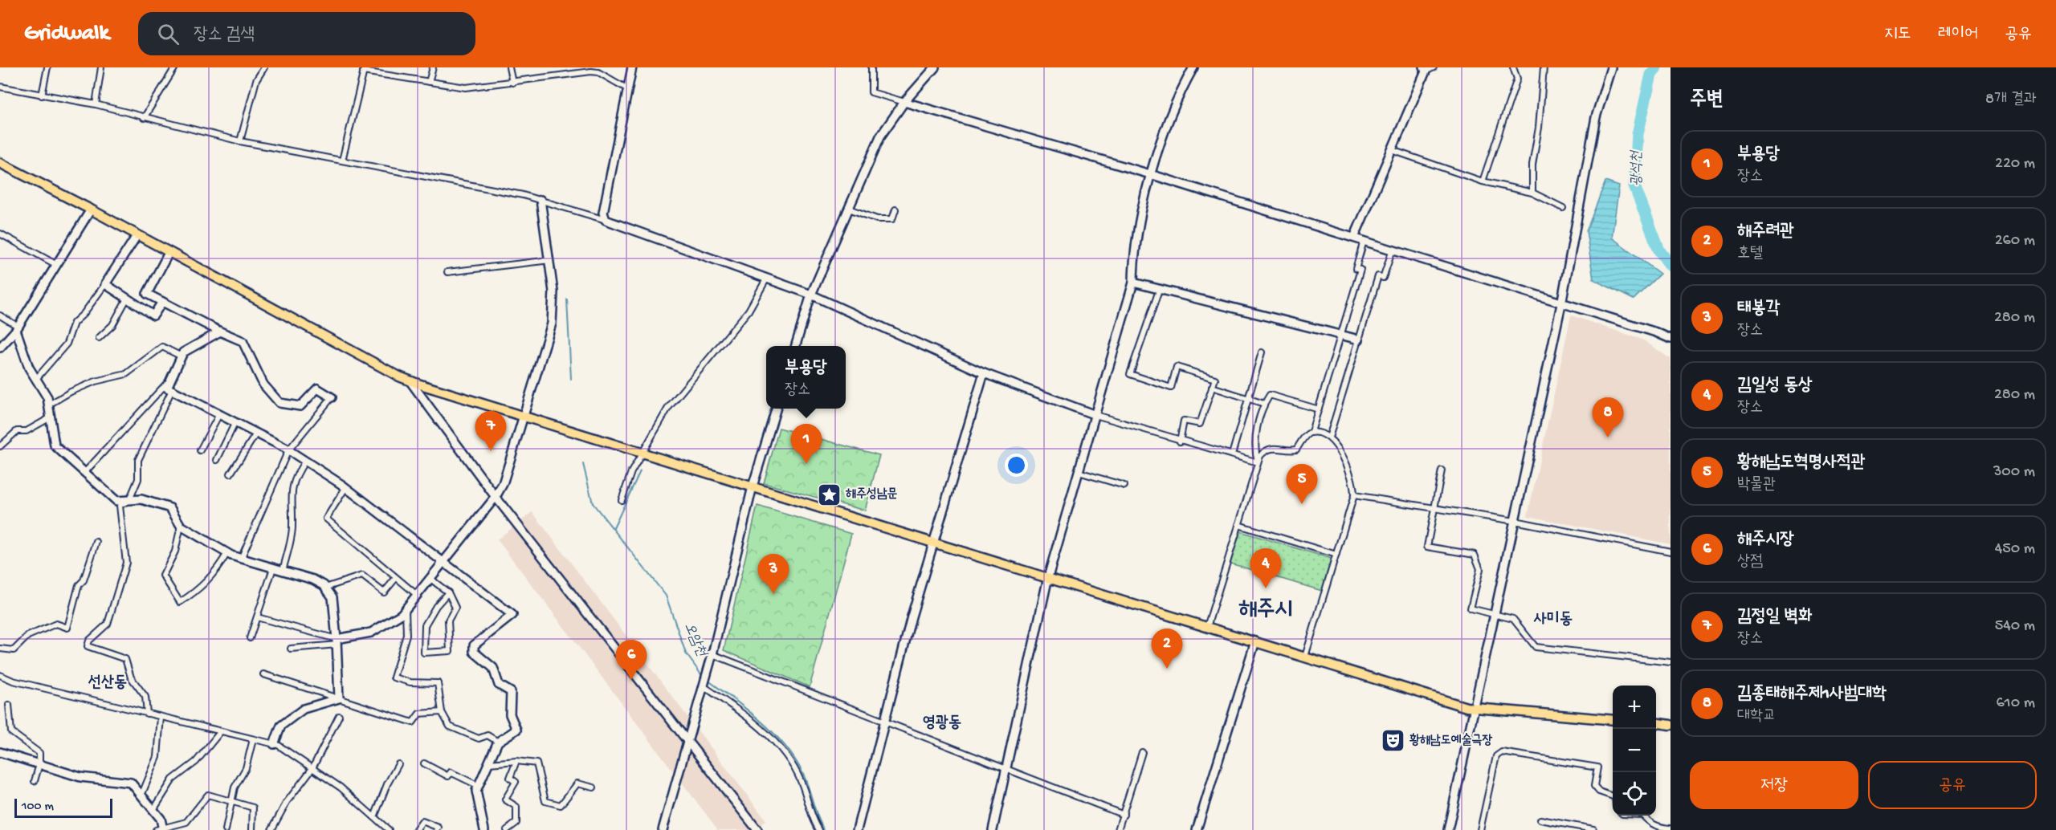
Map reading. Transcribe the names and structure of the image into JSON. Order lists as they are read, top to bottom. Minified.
{"districts":["해주시","사미동","선산동","영광동"],"water":["광석천","오암천"],"places":{"place":["해주성남문"],"theatre":["황해남도예술극장"]},"scale_bar":"100 m","page":{"header":"Gridwalk","search":"장소 검색","nav":["지도","레이어","공유"],"heading":["주변","8개 결과"],"list":[{"mark":"1","name":"부용당","note":"장소","value":"220 m"},{"mark":"2","name":"해주려관","note":"호텔","value":"260 m"},{"mark":"3","name":"태봉각","note":"장소","value":"280 m"},{"mark":"4","name":"김일성 동상","note":"장소","value":"280 m"},{"mark":"5","name":"황해남도혁명사적관","note":"박물관","value":"300 m"},{"mark":"6","name":"해주시장","note":"상점","value":"450 m"},{"mark":"7","name":"김정일 벽화","note":"장소","value":"540 m"},{"mark":"8","name":"김종태해주제1사범대학","note":"대학교","value":"610 m"}],"popup":["부용당","장소"],"pins":["8","7","1","5","4","3","2","6"],"map_buttons":["+","−"],"buttons":["저장","공유"],"scale":"100 m"}}
